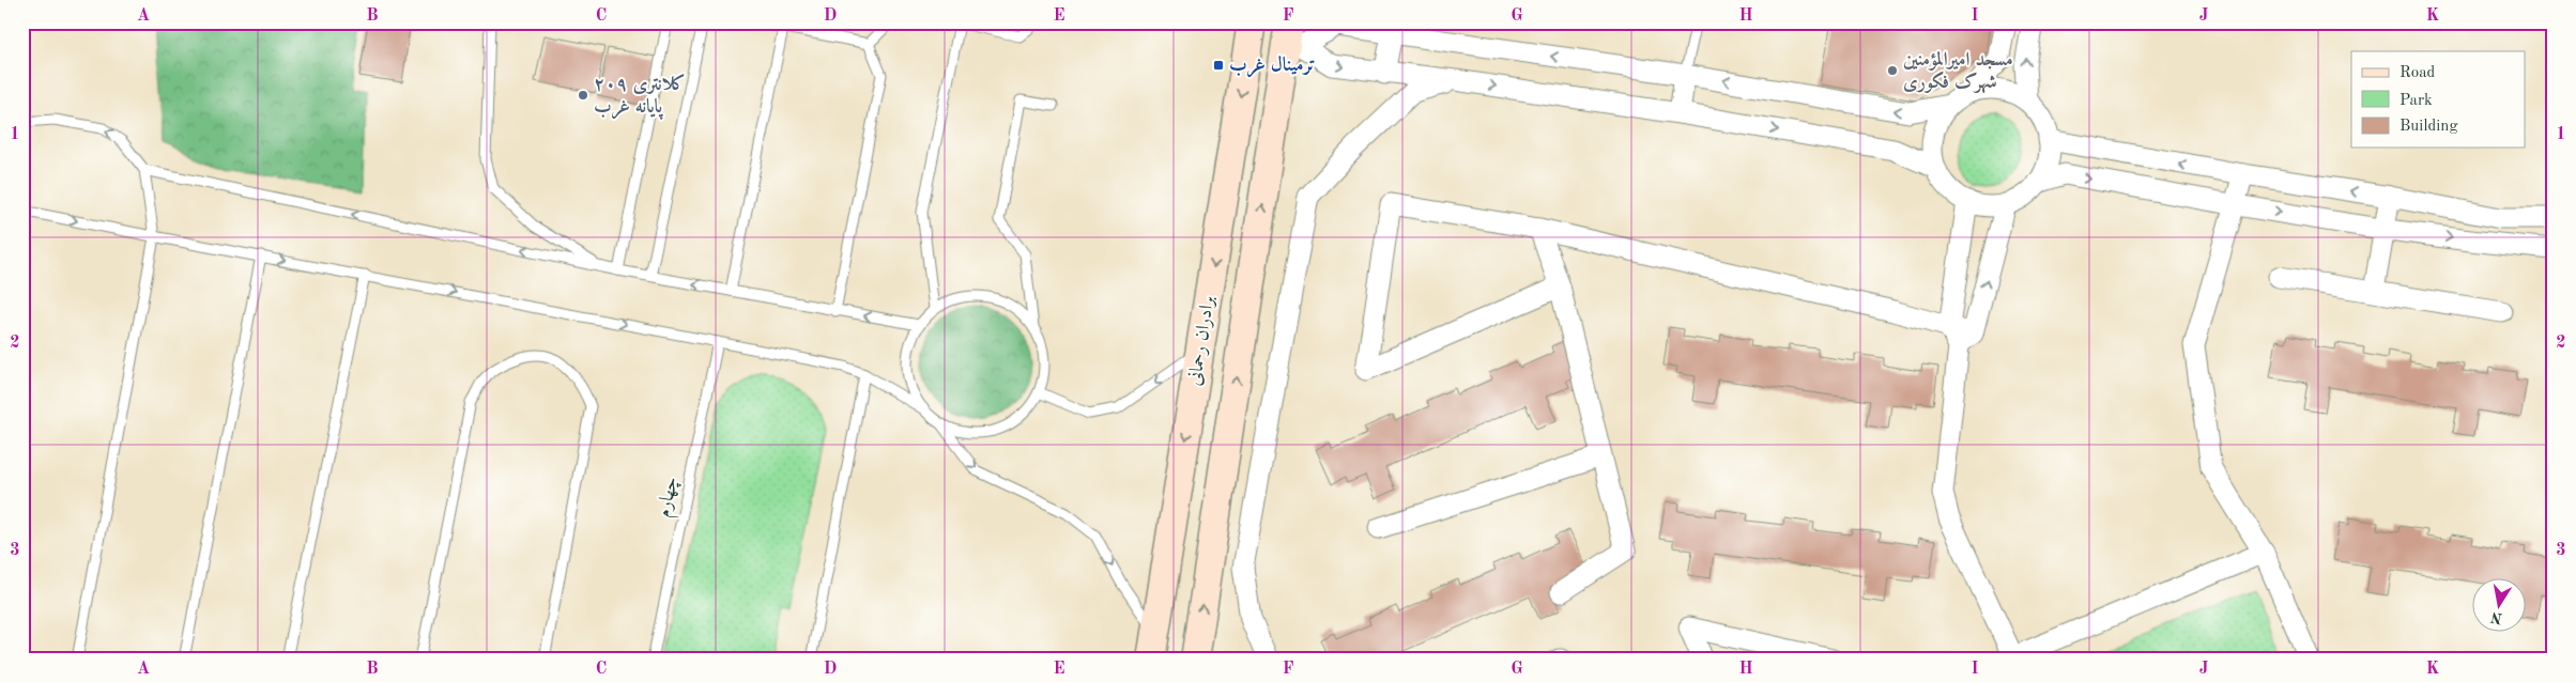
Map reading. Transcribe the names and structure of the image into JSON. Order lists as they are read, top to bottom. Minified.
{"streets":{"main road":["برادران رحمانی"],"lane":["چهارم"]},"places":{"transit":["ترمینال غرب"],"other":["مسجد امیرالمؤمنین شهرک فکوری","کلانتری ۲۰۹ پایانه غرب"]},"legend":["Road","Park","Building"],"north":"bottom","grid":{"columns":["A","B","C","D","E","F","G","H","I","J","K"],"rows":["1","2","3"]}}
